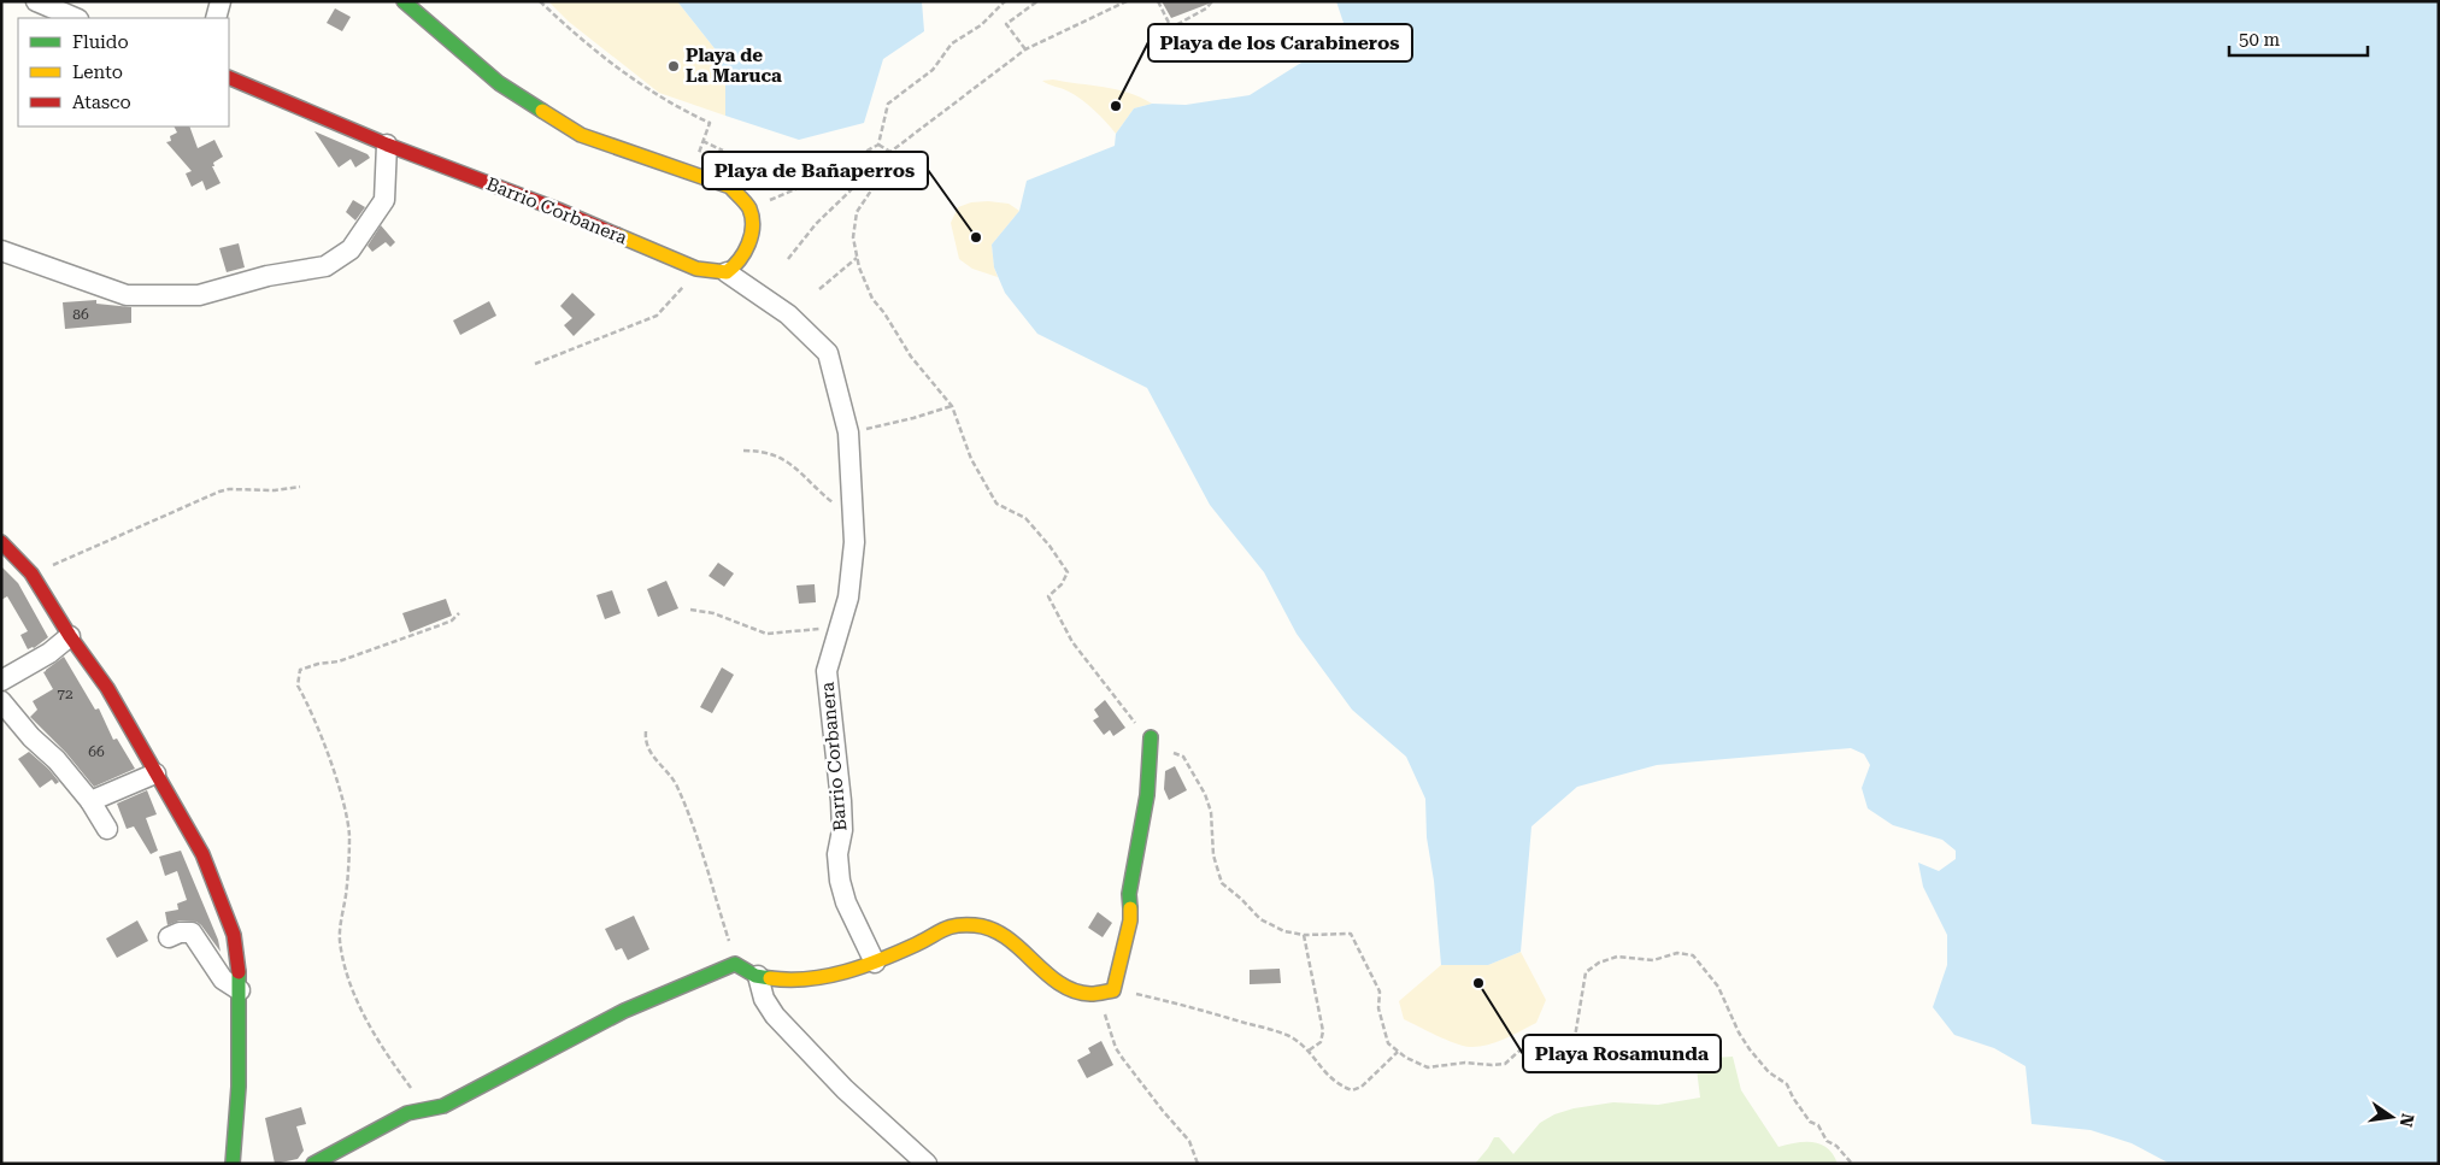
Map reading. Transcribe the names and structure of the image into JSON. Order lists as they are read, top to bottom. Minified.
{"streets":{"street":["Barrio Corbanera"]},"places":["Playa de La Maruca","Playa de los Carabineros","Playa de Bañaperros","Playa Rosamunda"],"house_numbers":["86","72","66"],"legend":["Fluido","Lento","Atasco"],"scale_bar":"50 m","north":"right"}
